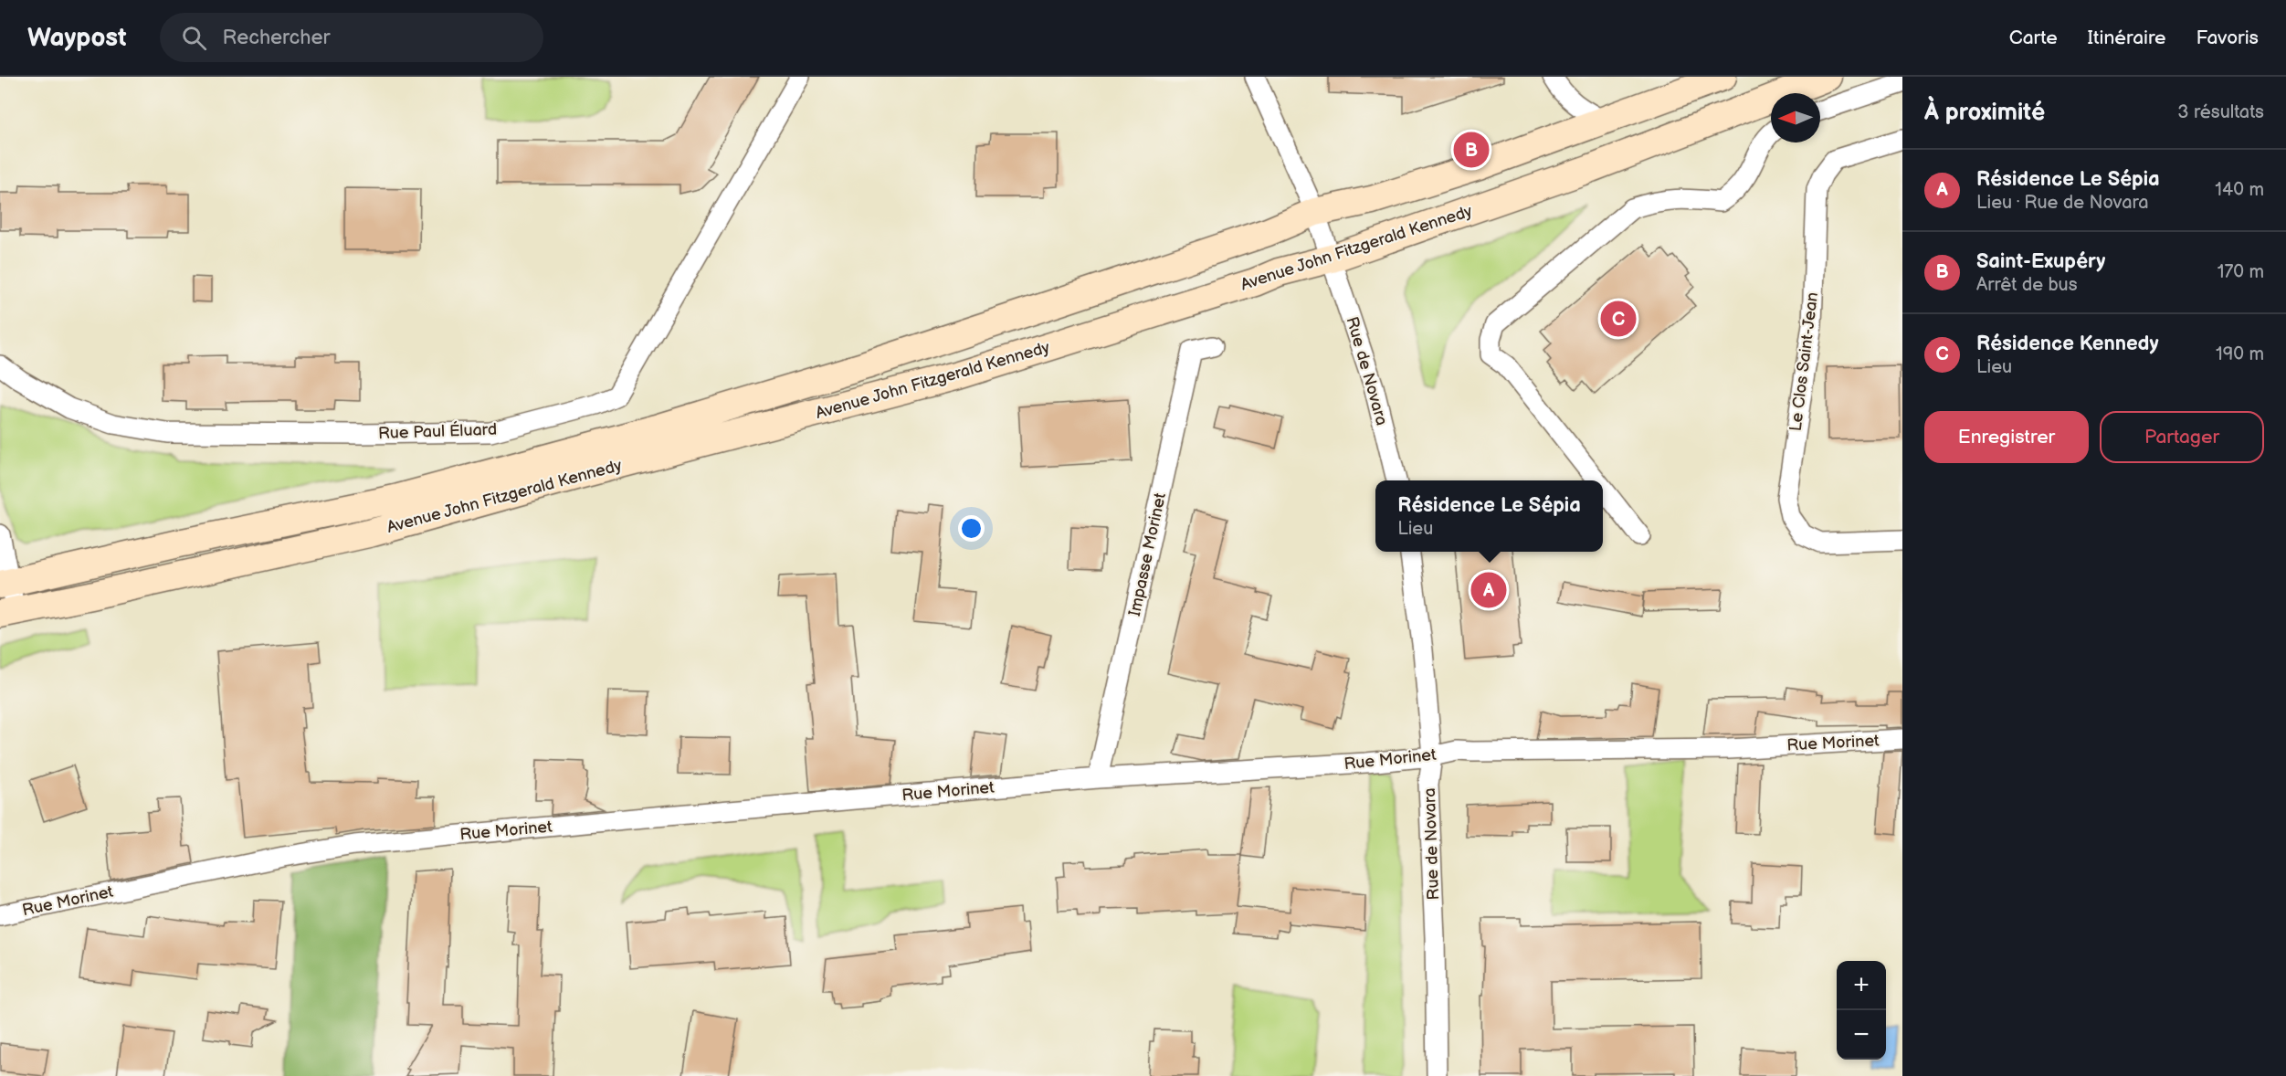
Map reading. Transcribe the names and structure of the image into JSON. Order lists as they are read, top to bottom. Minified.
{"streets":{"main road":["Avenue John Fitzgerald Kennedy"],"street":["Le Clos Saint-Jean","Rue de Novara","Rue Paul Éluard","Impasse Morinet","Rue Morinet"]},"crossings":[["Avenue John Fitzgerald Kennedy","Rue de Novara"],["Rue de Novara","Rue Morinet"],["Impasse Morinet","Rue Morinet"]],"north":"left","page":{"header":"Waypost","search":"Rechercher","nav":["Carte","Itinéraire","Favoris"],"heading":["À proximité","3 résultats"],"pins":["B","C","A"],"list":[{"mark":"A","name":"Résidence Le Sépia","note":"Lieu · Rue de Novara","value":"140 m"},{"mark":"B","name":"Saint-Exupéry","note":"Arrêt de bus","value":"170 m"},{"mark":"C","name":"Résidence Kennedy","note":"Lieu","value":"190 m"}],"buttons":["Enregistrer","Partager"],"popup":["Résidence Le Sépia","Lieu"],"map_buttons":["+","−"]}}
